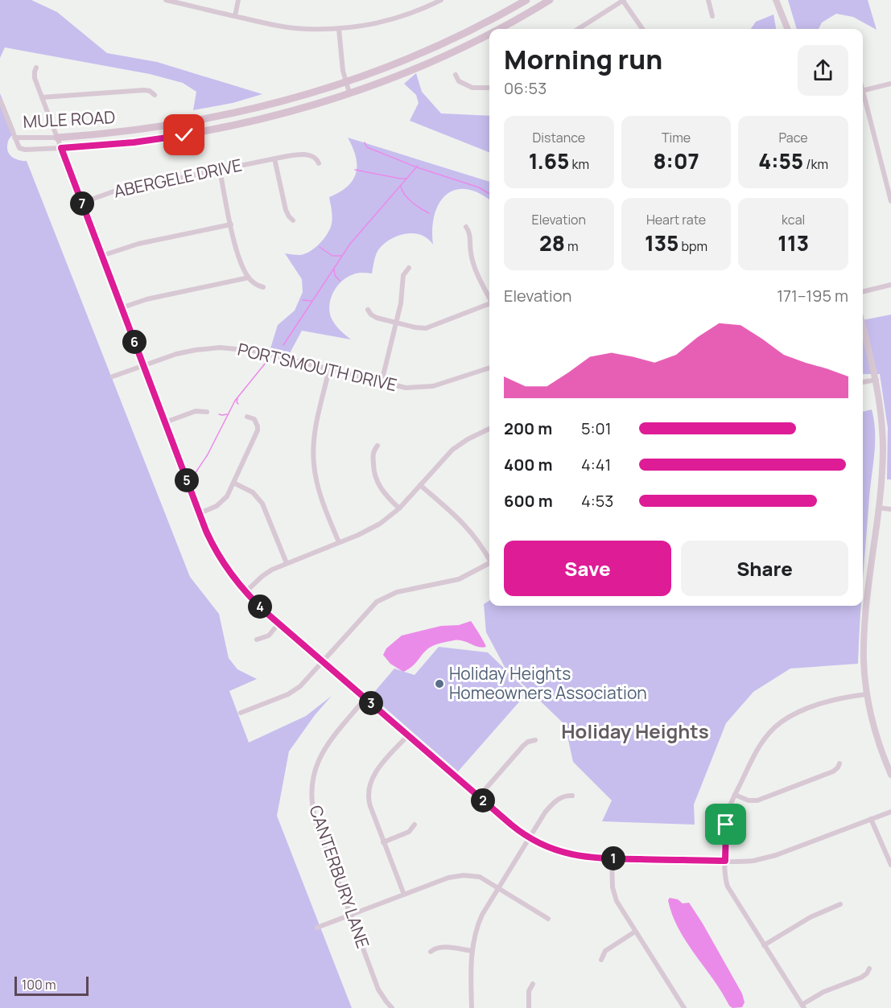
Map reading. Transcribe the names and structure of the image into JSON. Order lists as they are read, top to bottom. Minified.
{"streets":{"main road":["MULE ROAD"],"street":["ABERGELE DRIVE","PORTSMOUTH DRIVE","CANTERBURY LANE"]},"districts":["Holiday Heights"],"places":["Holiday Heights Homeowners Association"],"scale_bar":"100 m","page":{"heading":["Morning run","06:53"],"stats":[["Distance","1.65 km"],["Time","8:07"],["Pace","4:55 /km"],["Elevation","28 m"],["Heart rate","135 bpm"],["kcal","113"]],"pins":["7","6","5","4","3","2","1"],"chart":["Elevation","171–195 m"],"list":[{"name":"200 m","note":"5:01"},{"name":"400 m","note":"4:41"},{"name":"600 m","note":"4:53"}],"buttons":["Save","Share"],"scale":"100 m"}}
